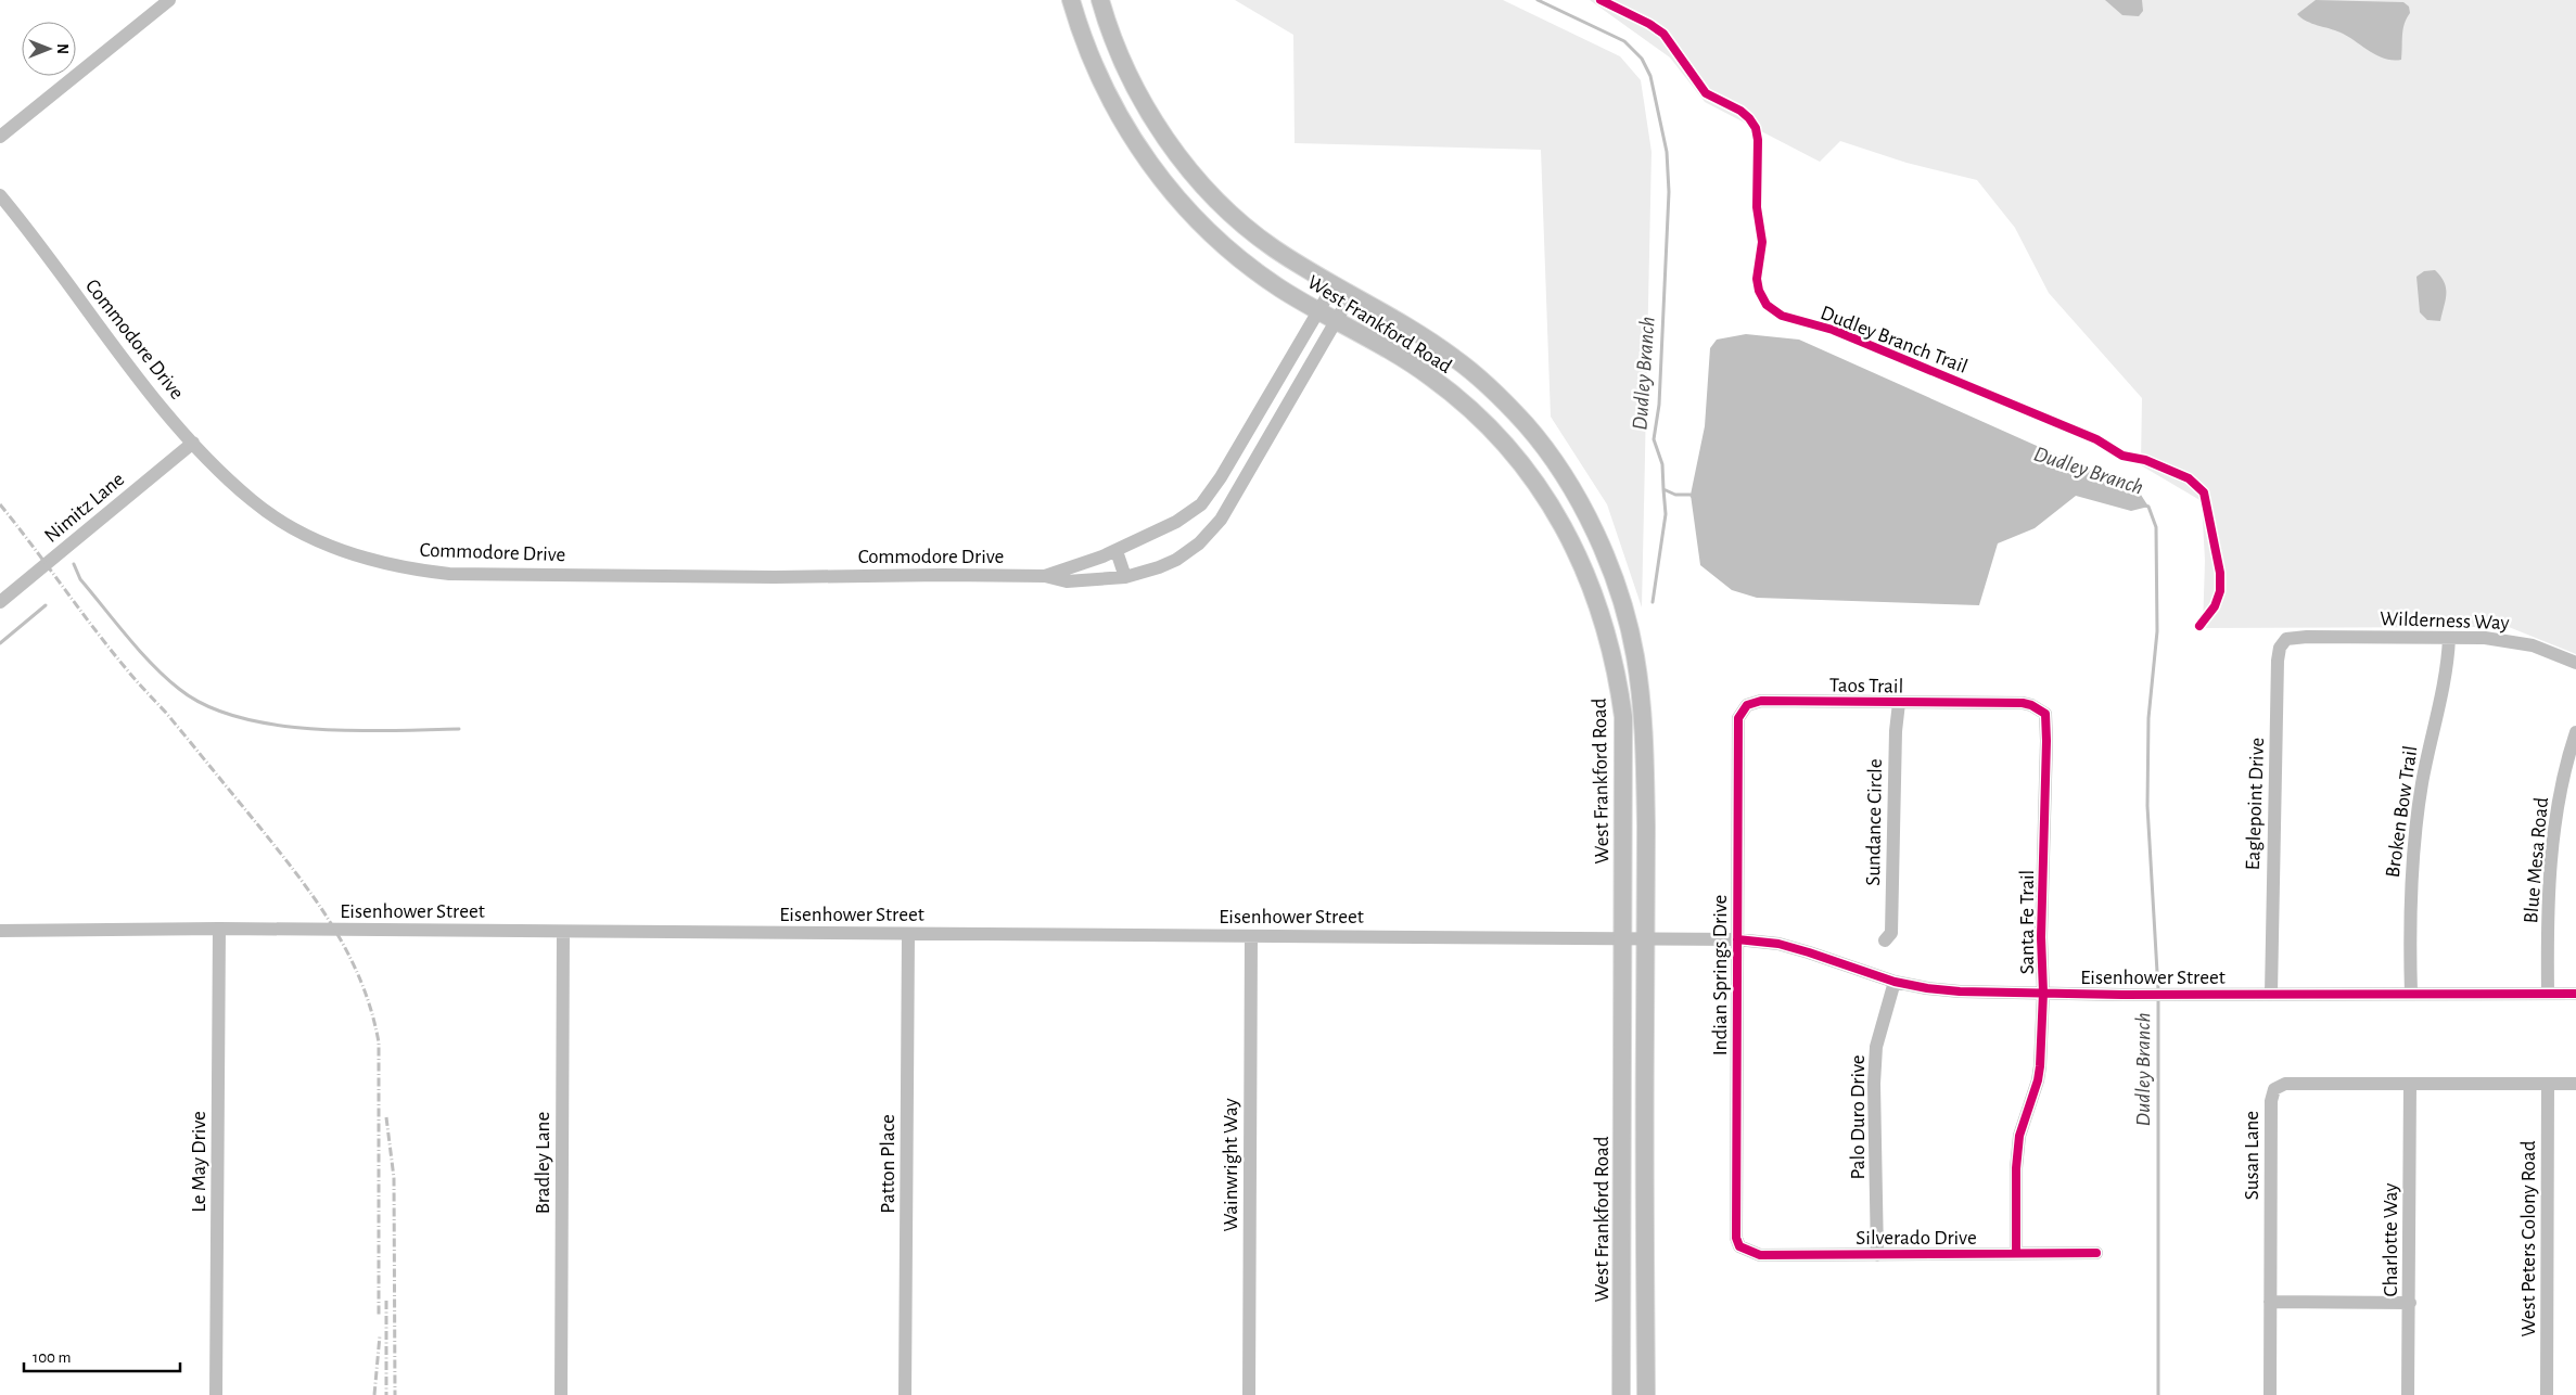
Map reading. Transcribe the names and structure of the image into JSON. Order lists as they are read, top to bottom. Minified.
{"streets":{"main road":["West Frankford Road"],"street":["Commodore Drive","Nimitz Lane","Wilderness Way","Taos Trail","Eaglepoint Drive","Broken Bow Trail","Sundance Circle","Blue Mesa Road","Eisenhower Street","Santa Fe Trail","Indian Springs Drive","Palo Duro Drive","Susan Lane","Le May Drive","Bradley Lane","Patton Place","Wainwright Way","Silverado Drive","West Peters Colony Road","Charlotte Way"],"cycle path":["Dudley Branch Trail"]},"crossings":[["West Frankford Road","Commodore Drive"],["West Frankford Road","Eisenhower Street"],["Commodore Drive","Nimitz Lane"],["Wilderness Way","Eaglepoint Drive"],["Wilderness Way","Broken Bow Trail"],["Taos Trail","Sundance Circle"],["Taos Trail","Santa Fe Trail"],["Taos Trail","Indian Springs Drive"],["Eaglepoint Drive","Eisenhower Street"],["Broken Bow Trail","Eisenhower Street"],["Blue Mesa Road","Eisenhower Street"],["Eisenhower Street","Santa Fe Trail"],["Eisenhower Street","Indian Springs Drive"],["Eisenhower Street","Palo Duro Drive"],["Eisenhower Street","Le May Drive"],["Eisenhower Street","Bradley Lane"],["Eisenhower Street","Patton Place"],["Eisenhower Street","Wainwright Way"],["Santa Fe Trail","Silverado Drive"],["Indian Springs Drive","Silverado Drive"],["Palo Duro Drive","Silverado Drive"],["Susan Lane","West Peters Colony Road"],["Susan Lane","Charlotte Way"]],"water":["Dudley Branch"],"scale_bar":"100 m","north":"right"}
